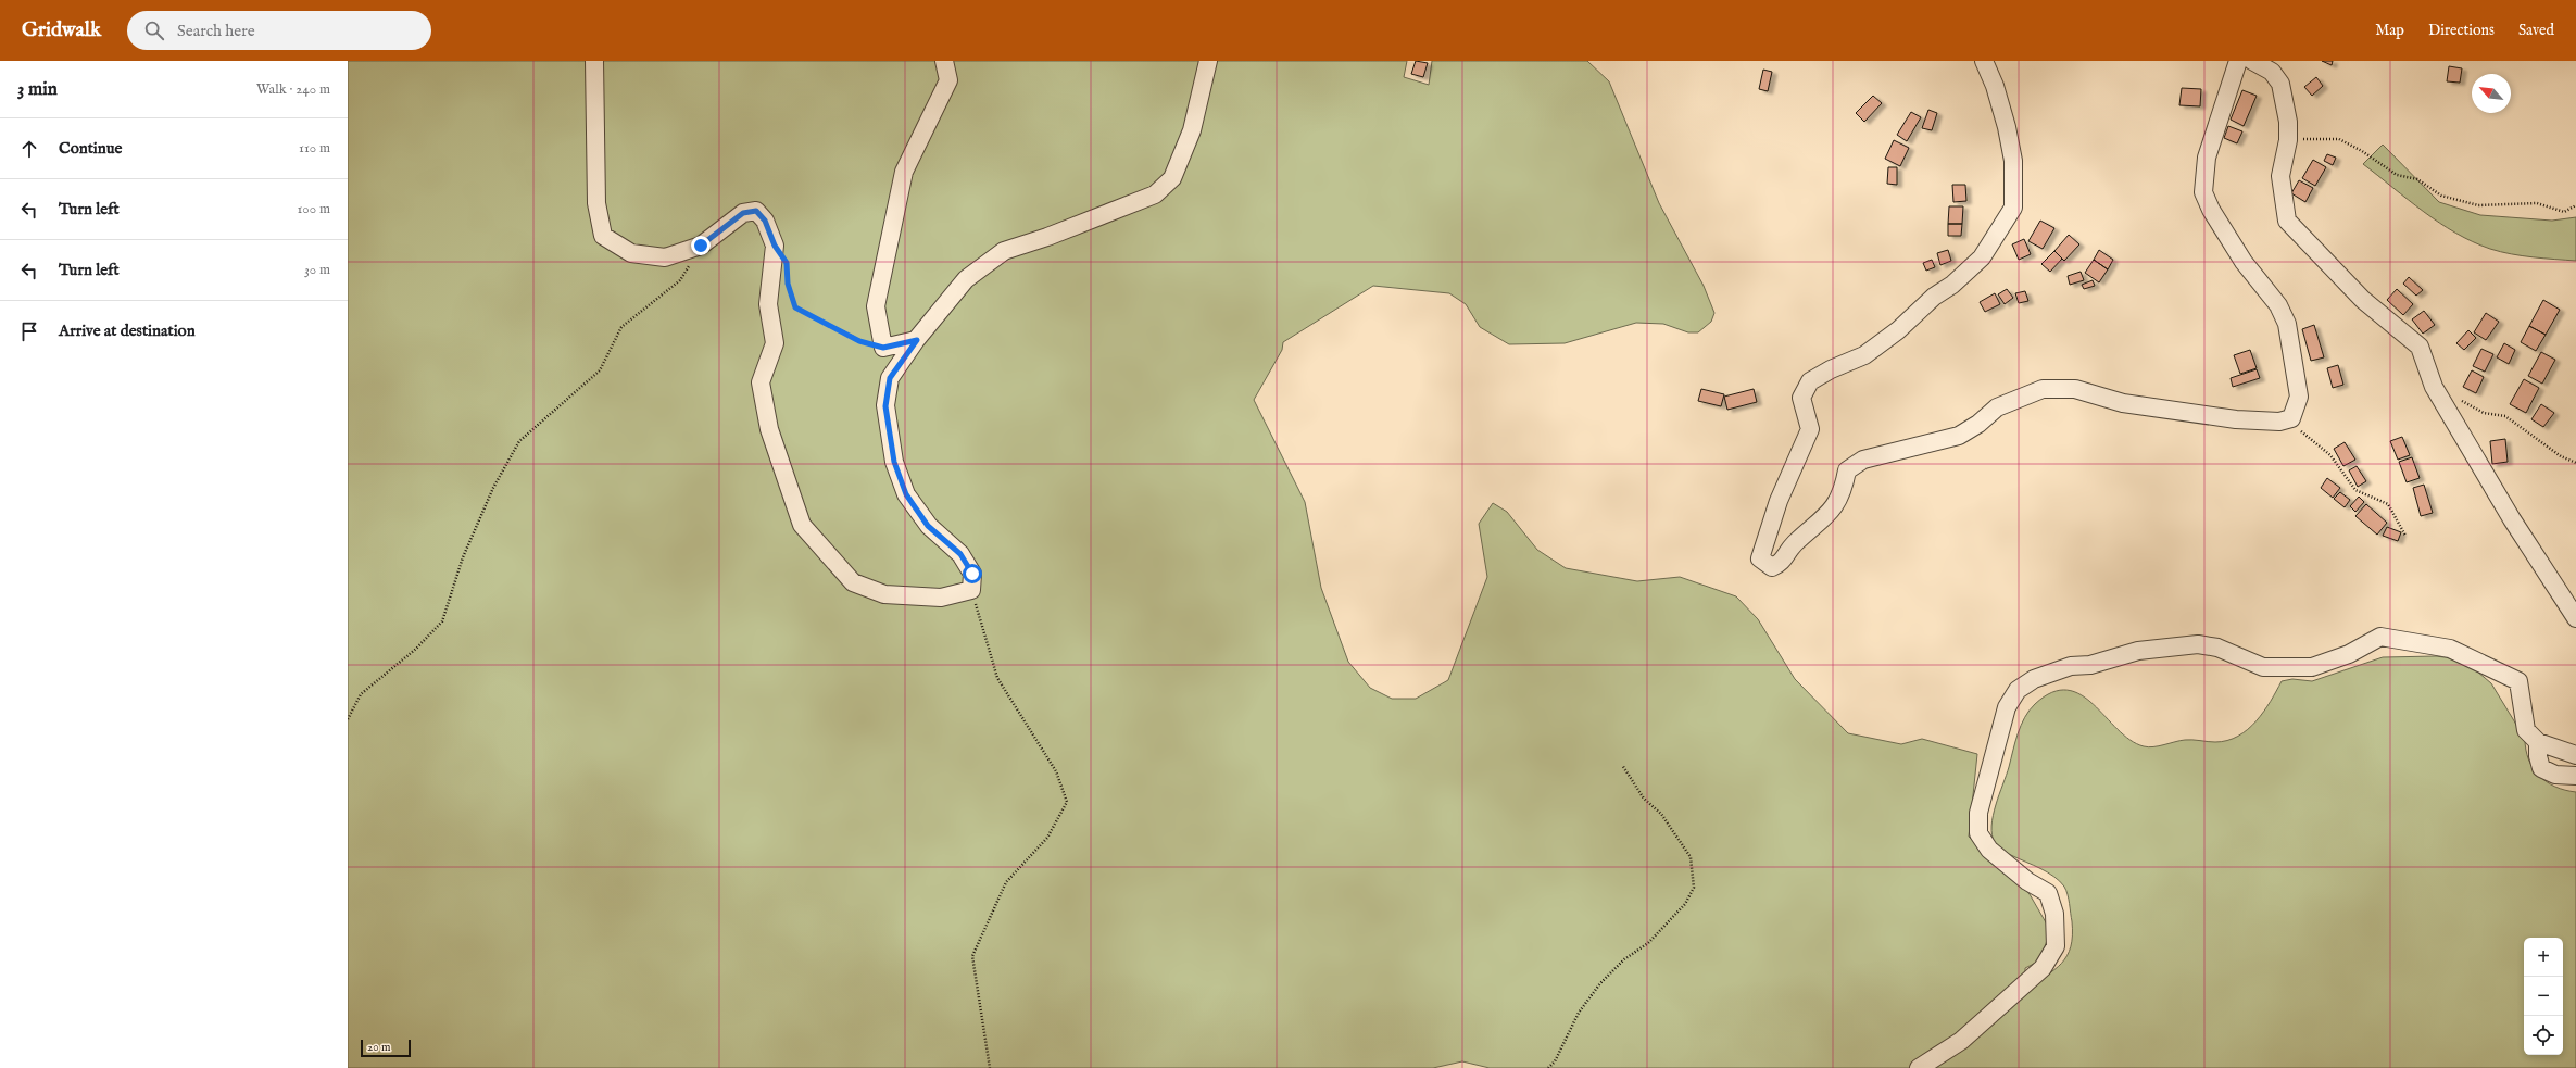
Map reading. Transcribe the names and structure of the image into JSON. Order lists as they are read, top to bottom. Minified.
{"scale_bar":"20 m","north":"top left","page":{"header":"Gridwalk","search":"Search here","nav":["Map","Directions","Saved"],"heading":["3 min","Walk · 240 m"],"list":[["Continue","110 m"],["Turn left","100 m"],["Turn left","30 m"],"Arrive at destination"],"map_buttons":["+","−"],"scale":"20 m"}}
